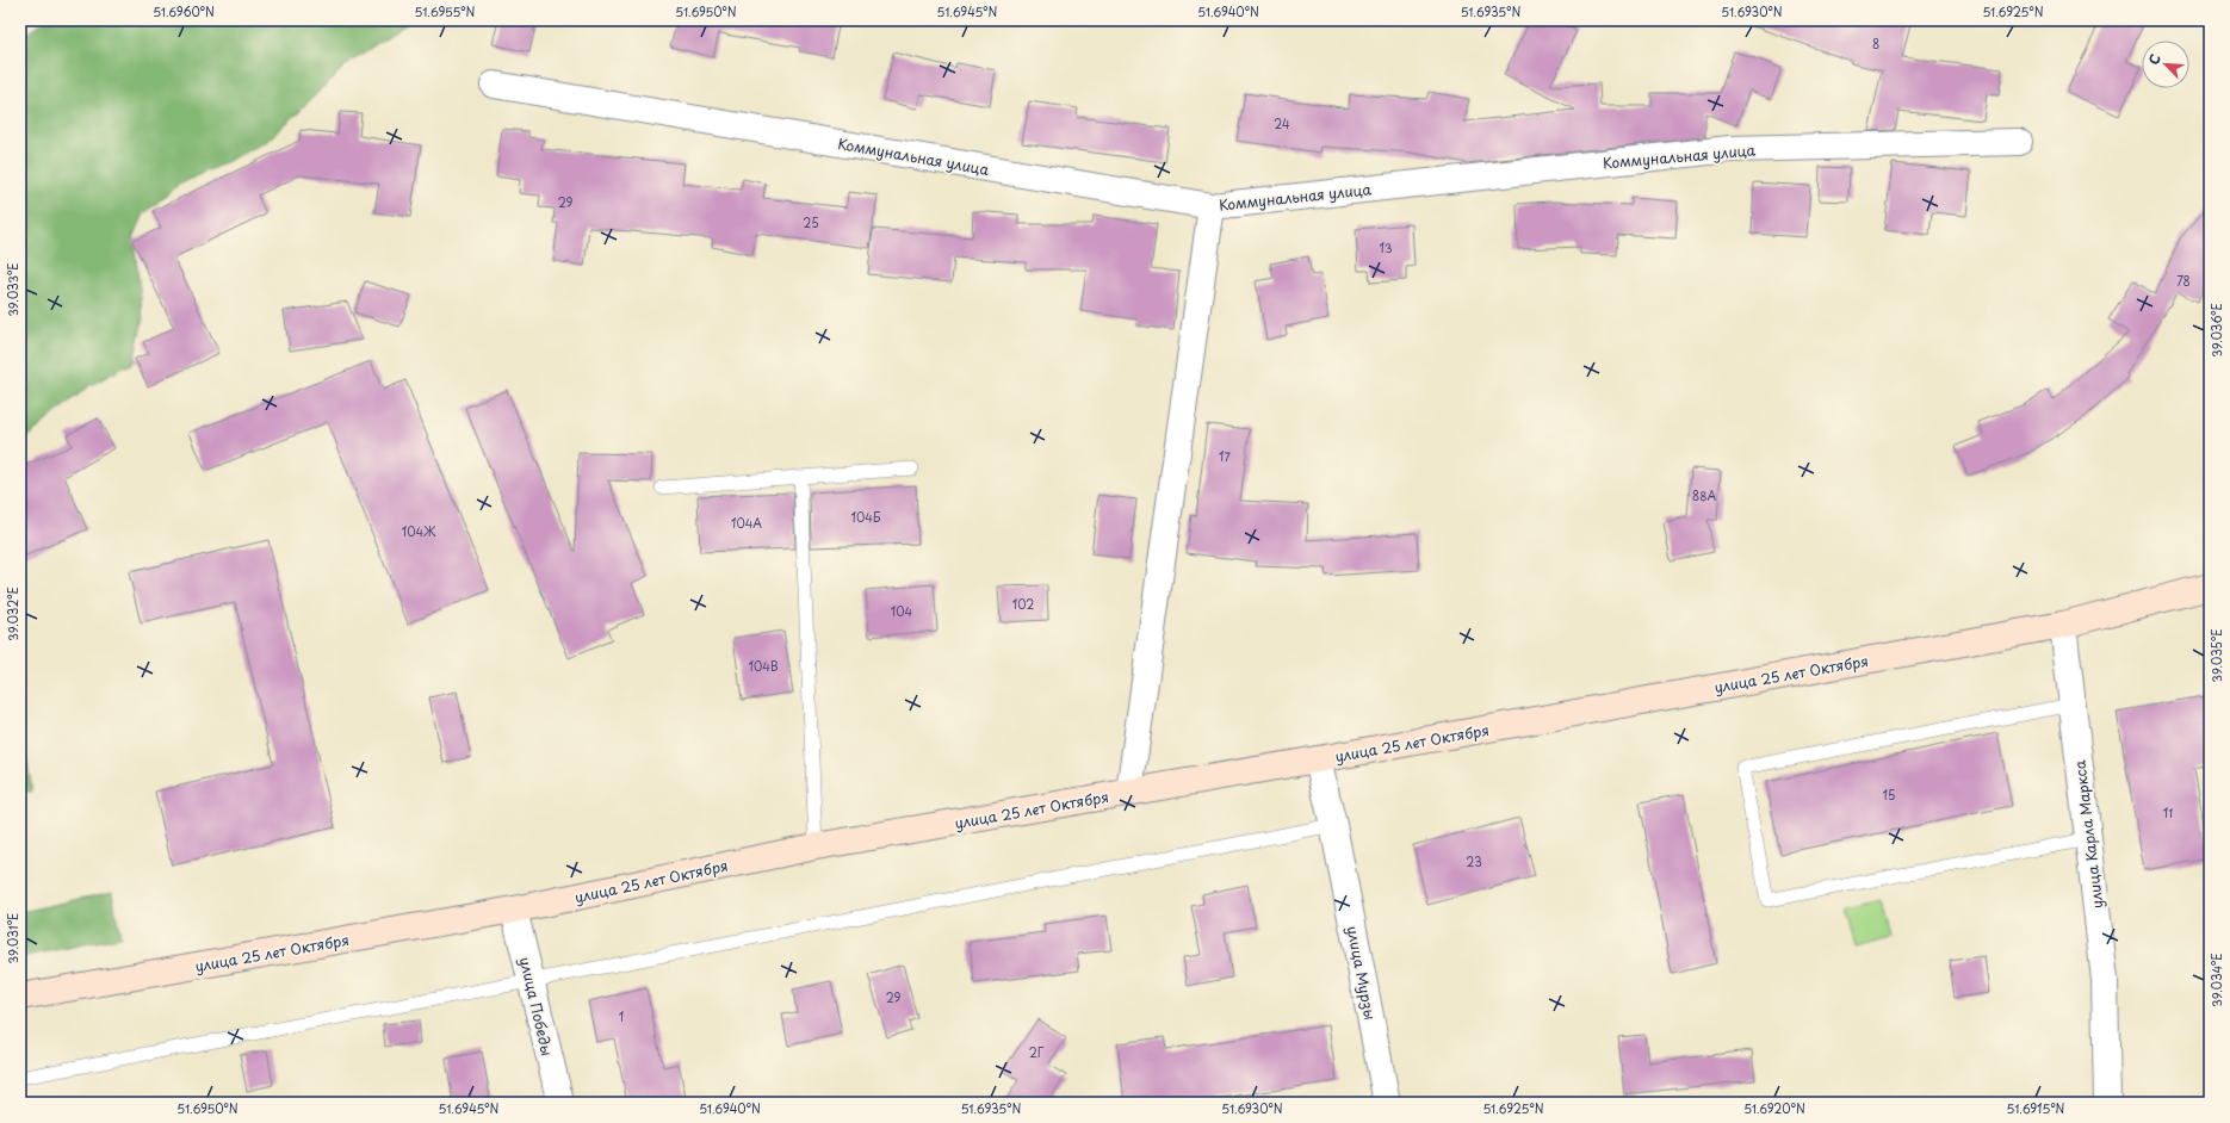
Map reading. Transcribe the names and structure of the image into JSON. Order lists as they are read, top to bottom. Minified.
{"streets":{"street":["Коммунальная улица","улица 25 лет Октября","улица Карла Маркса","улица Мурзы","улица Победы"]},"crossings":[["улица 25 лет Октября","улица Карла Маркса"],["улица 25 лет Октября","улица Мурзы"],["улица 25 лет Октября","улица Победы"]],"house_numbers":["8","24","29","25","13","78","17","88А","104Б","104А","104Ж","102","104","104В","15","11","23","29","1","2Г"],"north":"top left","coordinates":["51.6960°N","51.6955°N","51.6950°N","51.6945°N","51.6940°N","51.6935°N","51.6930°N","51.6925°N","39.033°E","39.036°E","39.032°E","39.035°E","39.031°E","39.034°E","51.6920°N","51.6915°N"]}
